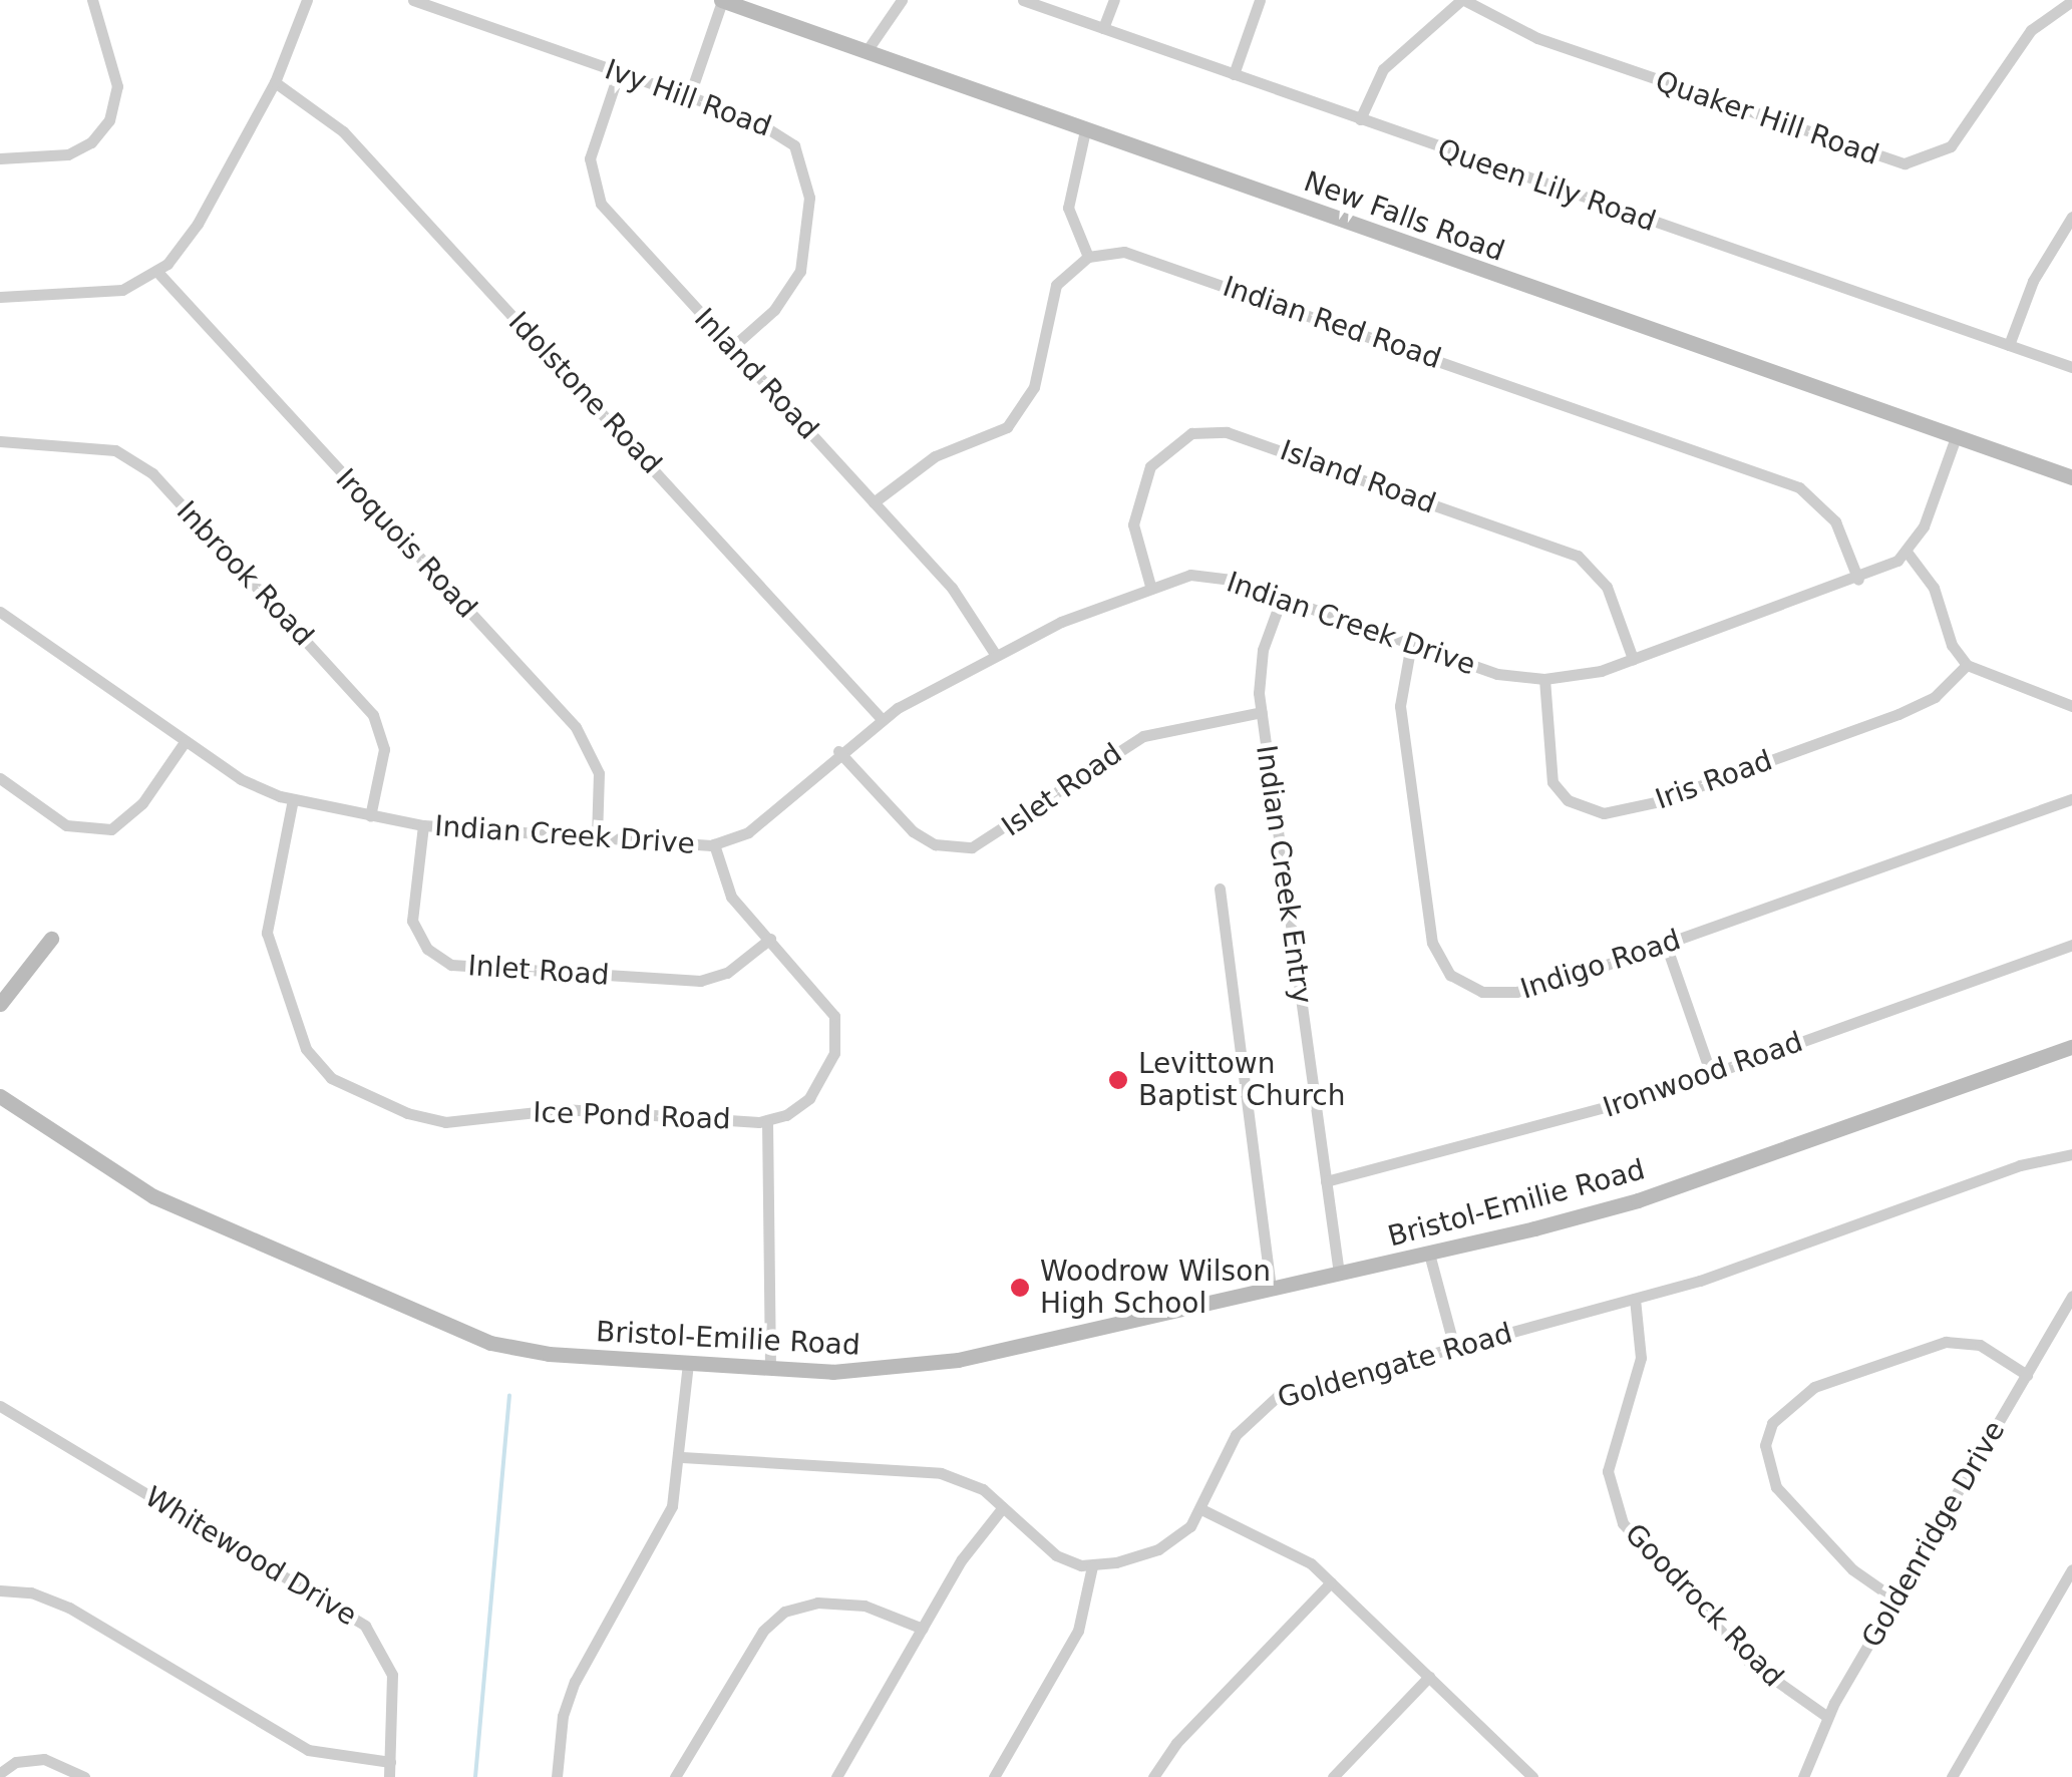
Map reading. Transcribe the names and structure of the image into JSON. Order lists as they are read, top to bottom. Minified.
{"streets":{"street":["Ivy Hill Road","Quaker Hill Road","Queen Lily Road","New Falls Road","Indian Red Road","Inland Road","Idolstone Road","Island Road","Iroquois Road","Inbrook Road","Indian Creek Drive","Iris Road","Islet Road","Indian Creek Entry","Indigo Road","Inlet Road","Ironwood Road","Ice Pond Road","Bristol-Emilie Road","Goldengate Road","Goldenridge Drive","Whitewood Drive","Goodrock Road"]},"crossings":[["Ivy Hill Road","Inland Road"],["Indian Red Road","Indian Creek Drive"],["Inland Road","Indian Creek Drive"],["Idolstone Road","Indian Creek Drive"],["Island Road","Indian Creek Drive"],["Iroquois Road","Indian Creek Drive"],["Inbrook Road","Indian Creek Drive"],["Indian Creek Drive","Iris Road"],["Indian Creek Drive","Islet Road"],["Indian Creek Drive","Indian Creek Entry"],["Indian Creek Drive","Indigo Road"],["Indian Creek Drive","Inlet Road"],["Indian Creek Drive","Ice Pond Road"],["Islet Road","Indian Creek Entry"],["Indian Creek Entry","Ironwood Road"],["Indian Creek Entry","Bristol-Emilie Road"],["Inlet Road","Ice Pond Road"],["Goldengate Road","Goodrock Road"],["Goldenridge Drive","Goodrock Road"]],"places":["Levittown Baptist Church","Woodrow Wilson High School"]}
